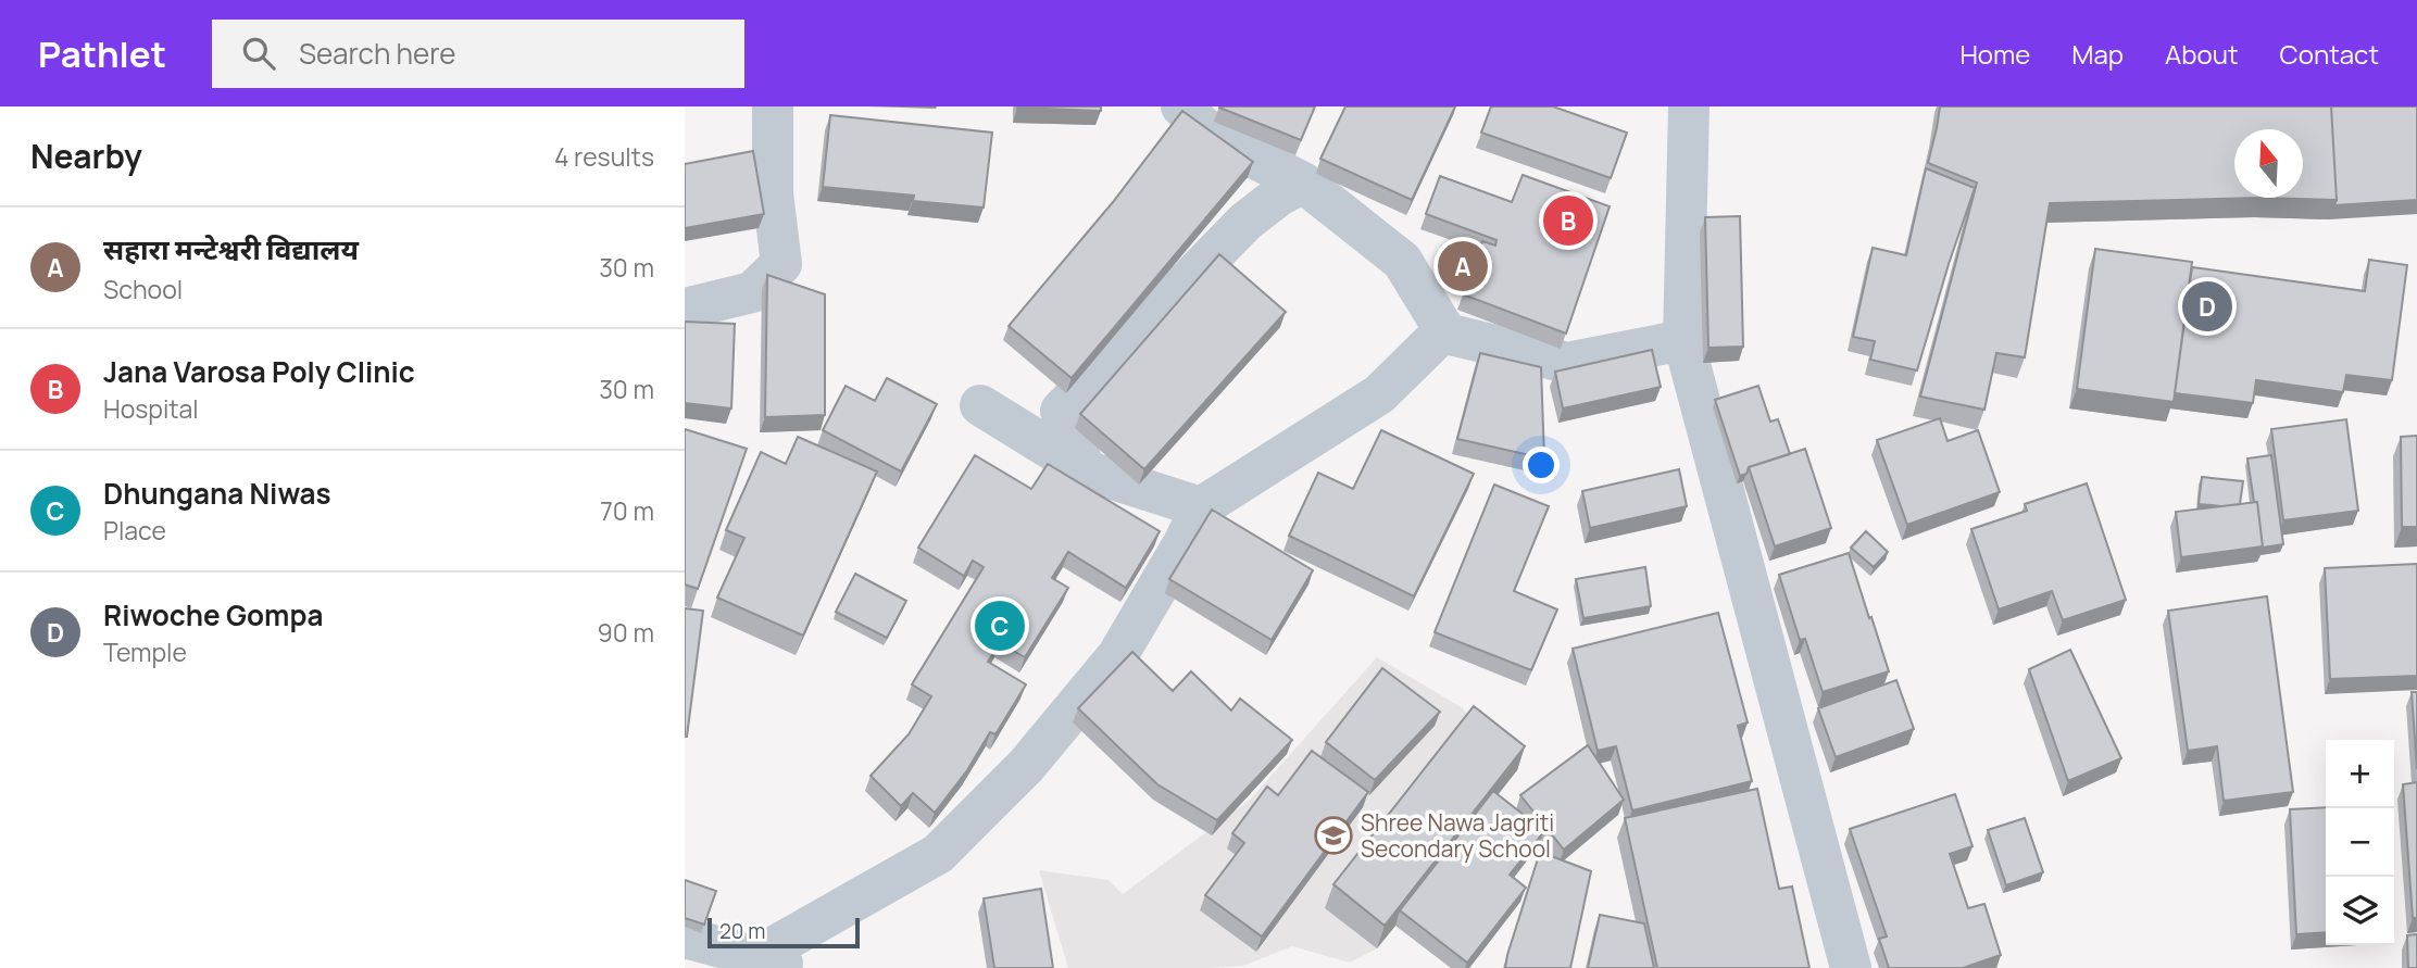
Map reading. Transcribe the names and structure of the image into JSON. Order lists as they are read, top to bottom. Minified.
{"places":{"school or university":["Shree Nawa Jagriti Secondary School"]},"scale_bar":"20 m","north":"top","page":{"header":"Pathlet","search":"Search here","nav":["Home","Map","About","Contact"],"heading":["Nearby","4 results"],"pins":["B","A","D","C"],"list":[{"mark":"A","name":"सहारा मन्टेश्वरी विद्यालय","note":"School","value":"30 m"},{"mark":"B","name":"Jana Varosa Poly Clinic","note":"Hospital","value":"30 m"},{"mark":"C","name":"Dhungana Niwas","note":"Place","value":"70 m"},{"mark":"D","name":"Riwoche Gompa","note":"Temple","value":"90 m"}],"map_buttons":["+","−"],"scale":"20 m"}}
